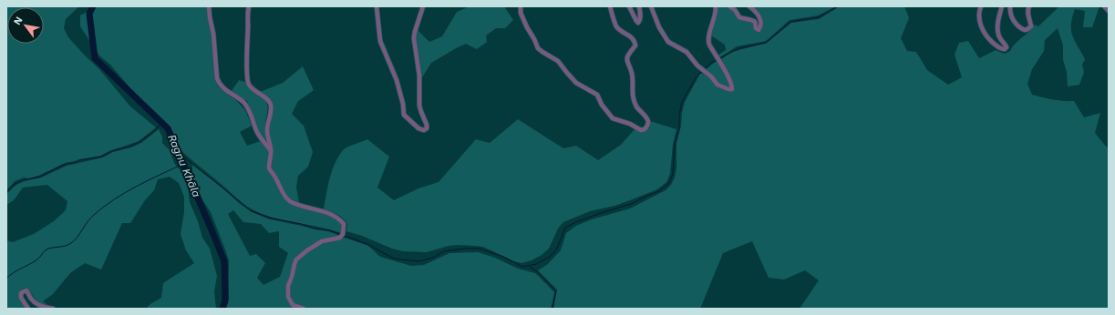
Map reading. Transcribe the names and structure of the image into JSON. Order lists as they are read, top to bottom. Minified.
{"water":["Ragnu Khāla"],"north":"top left"}
